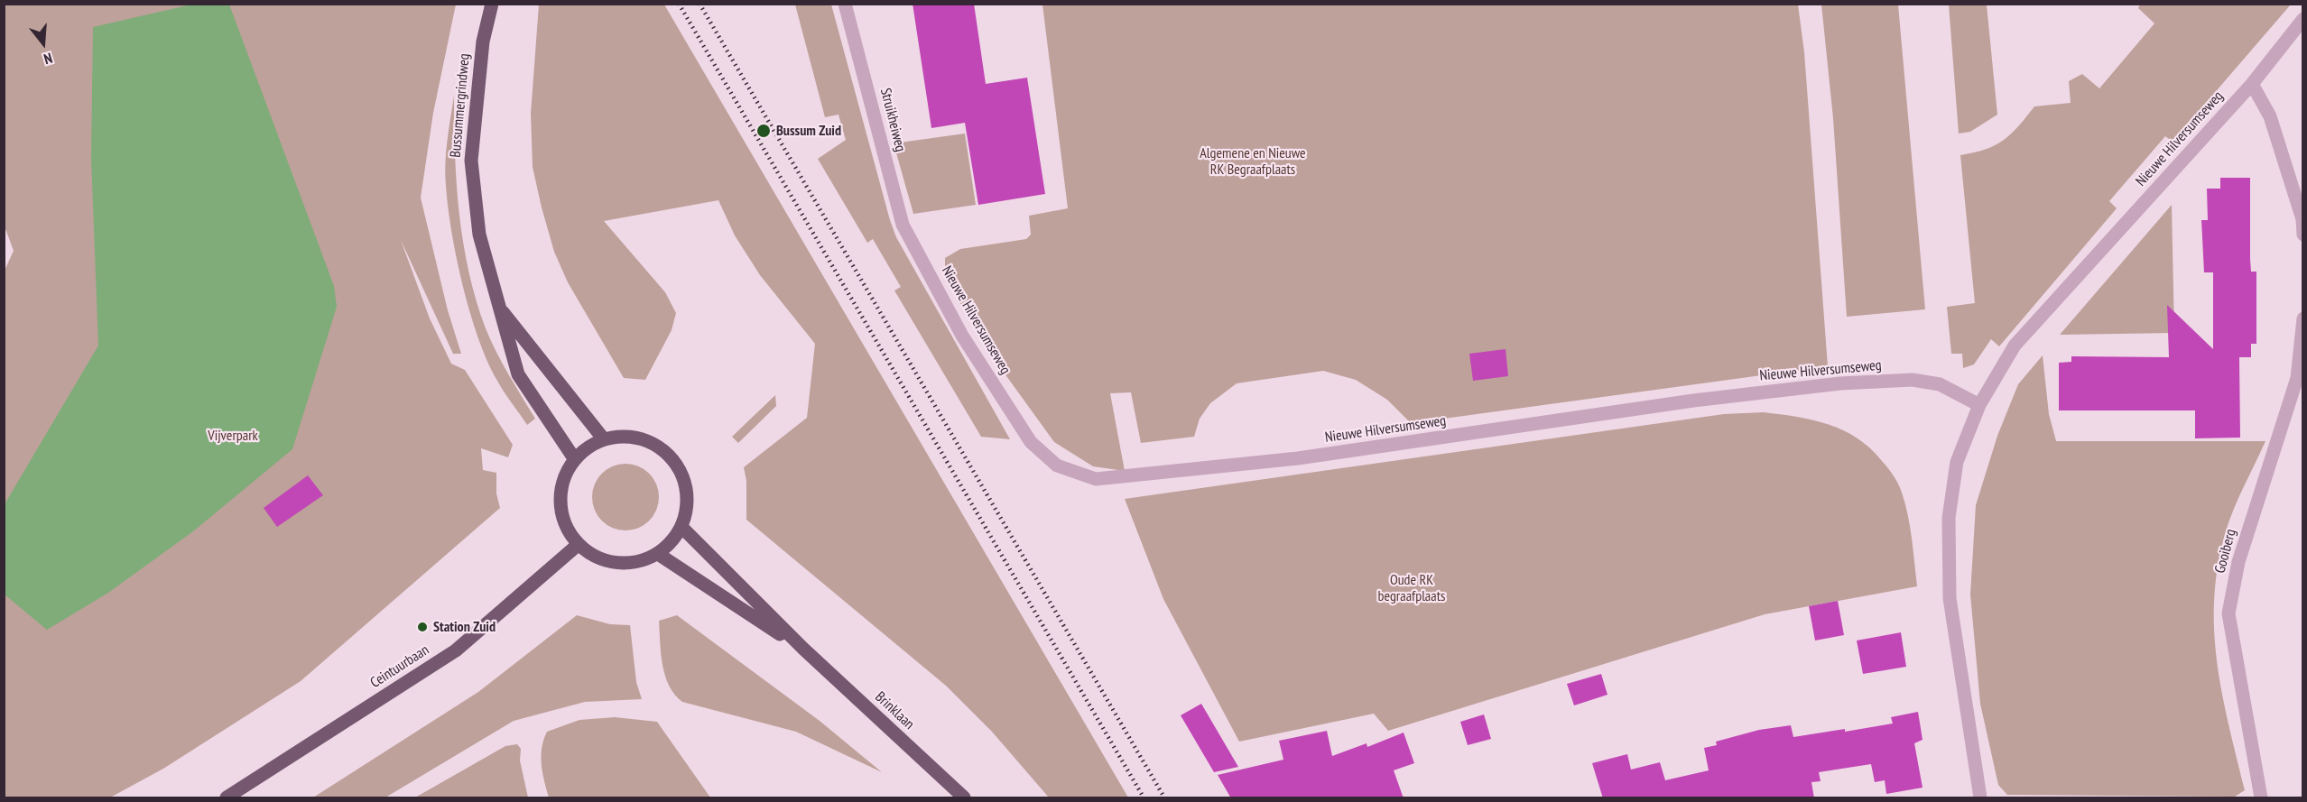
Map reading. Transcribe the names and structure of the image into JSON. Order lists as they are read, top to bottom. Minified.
{"streets":{"main road":["Bussummergrindweg","Ceintuurbaan","Brinklaan"],"street":["Struikheiweg","Nieuwe Hilversumseweg","Gooiberg"]},"crossings":[["Bussummergrindweg","Ceintuurbaan"],["Bussummergrindweg","Brinklaan"],["Struikheiweg","Nieuwe Hilversumseweg"],["Ceintuurbaan","Brinklaan"]],"parks":["Algemene en Nieuwe RK Begraafplaats","Vijverpark","Oude RK begraafplaats"],"places":["Bussum Zuid","Station Zuid"],"north":"bottom"}
